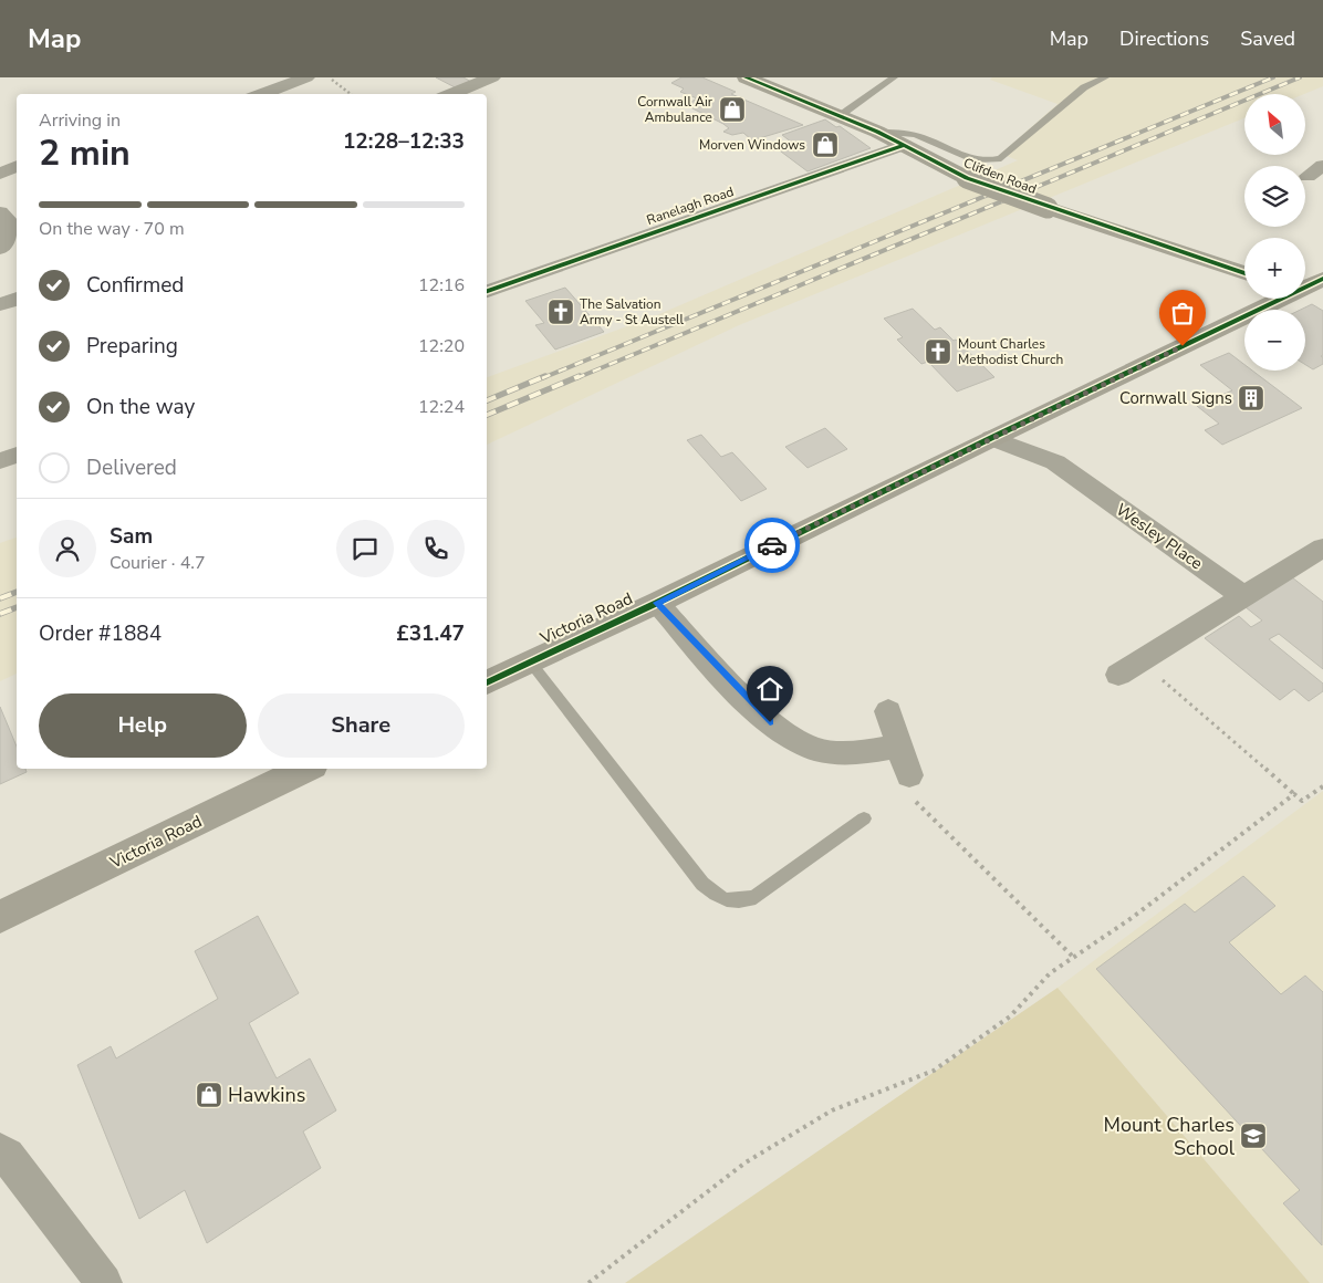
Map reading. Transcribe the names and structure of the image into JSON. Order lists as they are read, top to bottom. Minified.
{"streets":{"street":["Clifden Road","Ranelagh Road","Wesley Place","Victoria Road"]},"crossings":[["Clifden Road","Ranelagh Road"],["Wesley Place","Victoria Road"]],"places":{"shop":["Cornwall Air Ambulance","Morven Windows","Hawkins"],"church":["The Salvation Army - St Austell","Mount Charles Methodist Church"],"building":["Cornwall Signs"],"school or university":["Mount Charles School"]},"north":"top left","page":{"header":"Map","nav":["Map","Directions","Saved"],"map_buttons":["+","−"],"heading":["2 min","Arriving in","12:28–12:33"],"panel":["Sam","Courier · 4.7","Order #1884","£31.47"],"bar":"On the way · 70 m","list":[["Confirmed","12:16"],["Preparing","12:20"],["On the way","12:24"],"Delivered"],"buttons":["Help","Share"]}}
